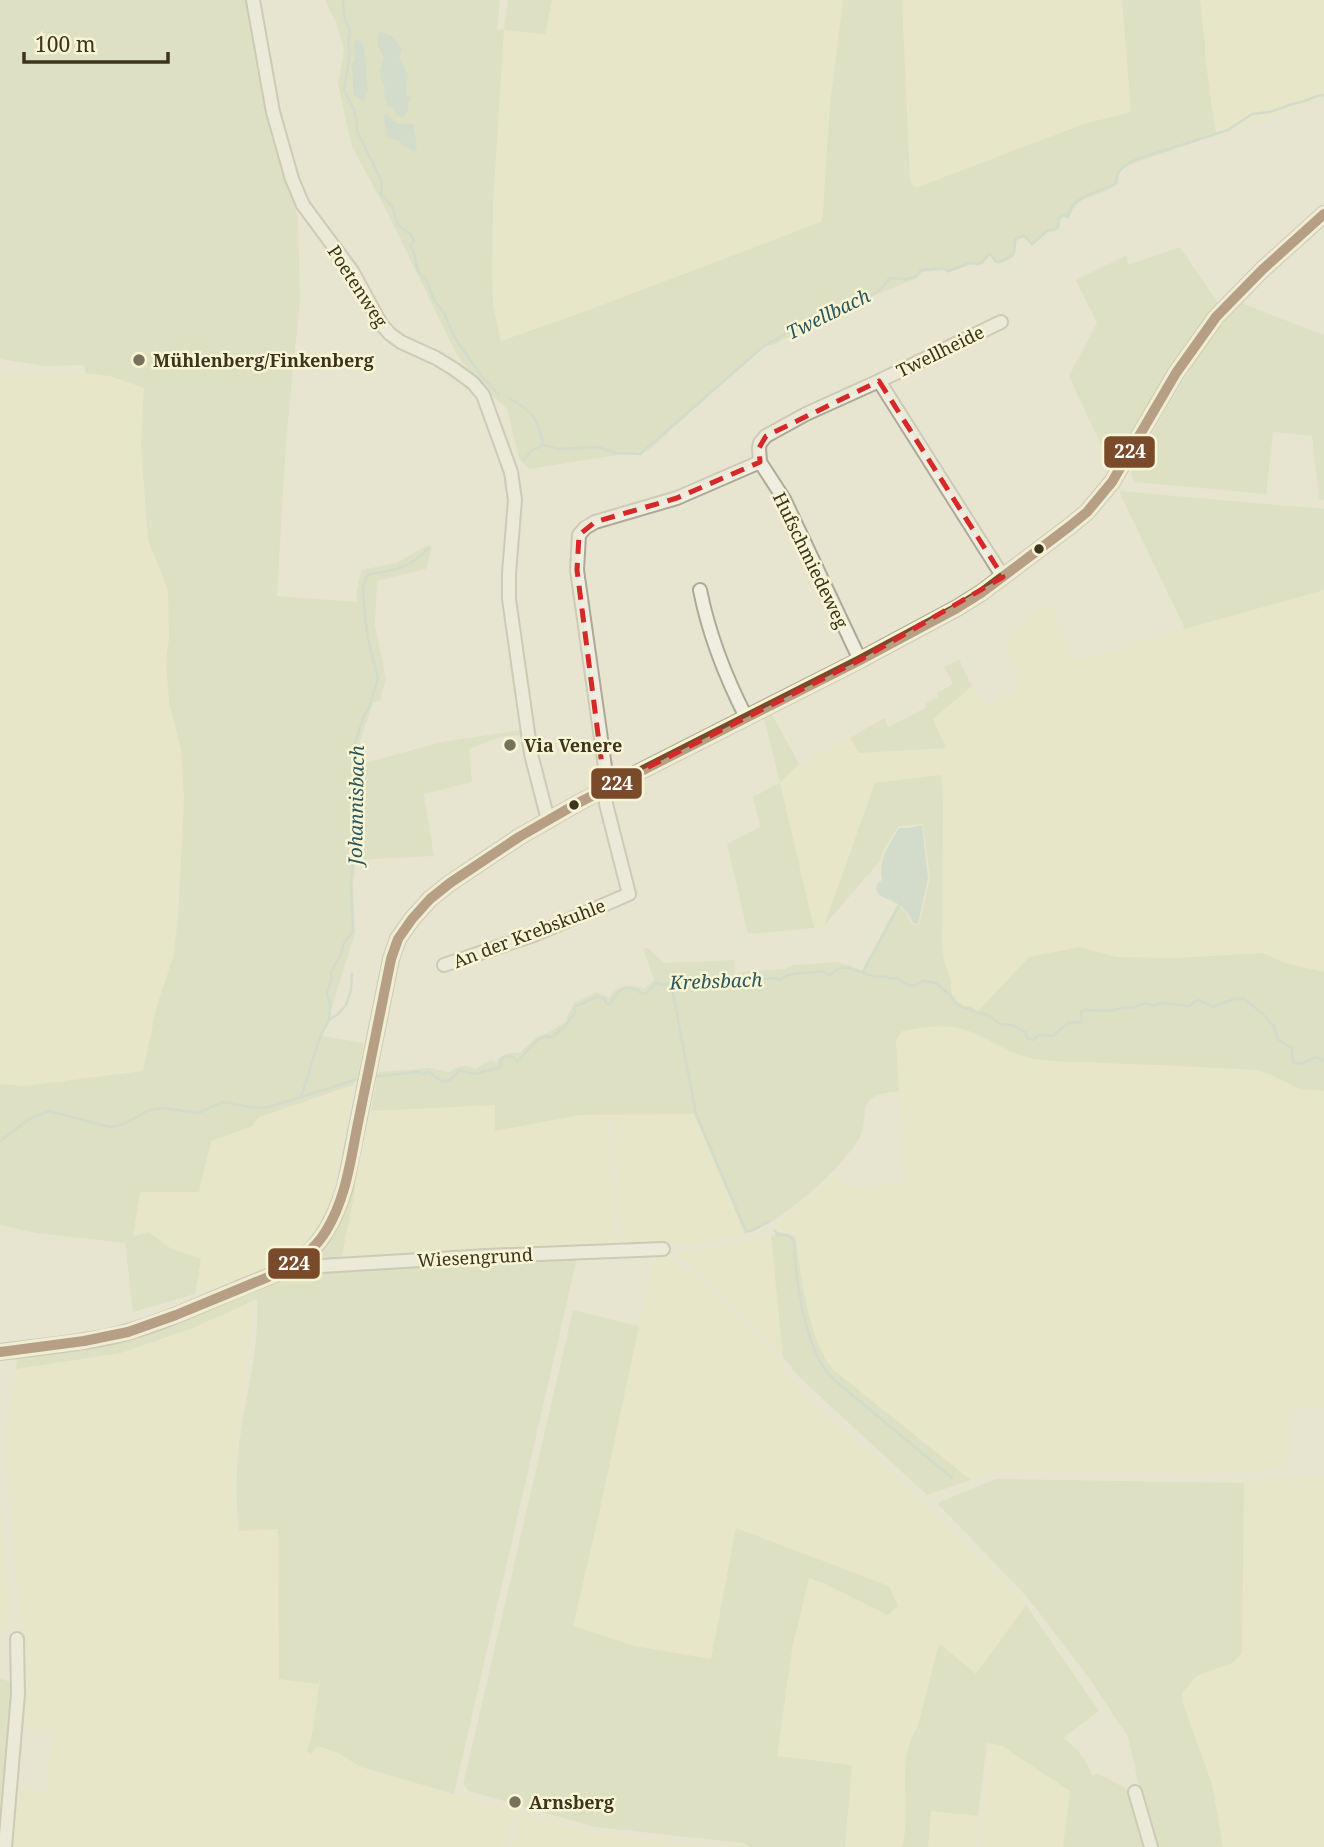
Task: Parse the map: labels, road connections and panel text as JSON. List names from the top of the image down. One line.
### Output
{"streets":{"street":["Poetenweg","Twellheide","Hufschmiedeweg","An der Krebskuhle","Wiesengrund"]},"crossings":[["Twellheide","Hufschmiedeweg"]],"water":["Twellbach","Johannisbach","Krebsbach"],"places":["Mühlenberg/Finkenberg","Via Venere","Arnsberg"],"lines":["transit line 224"],"scale_bar":"100 m"}
